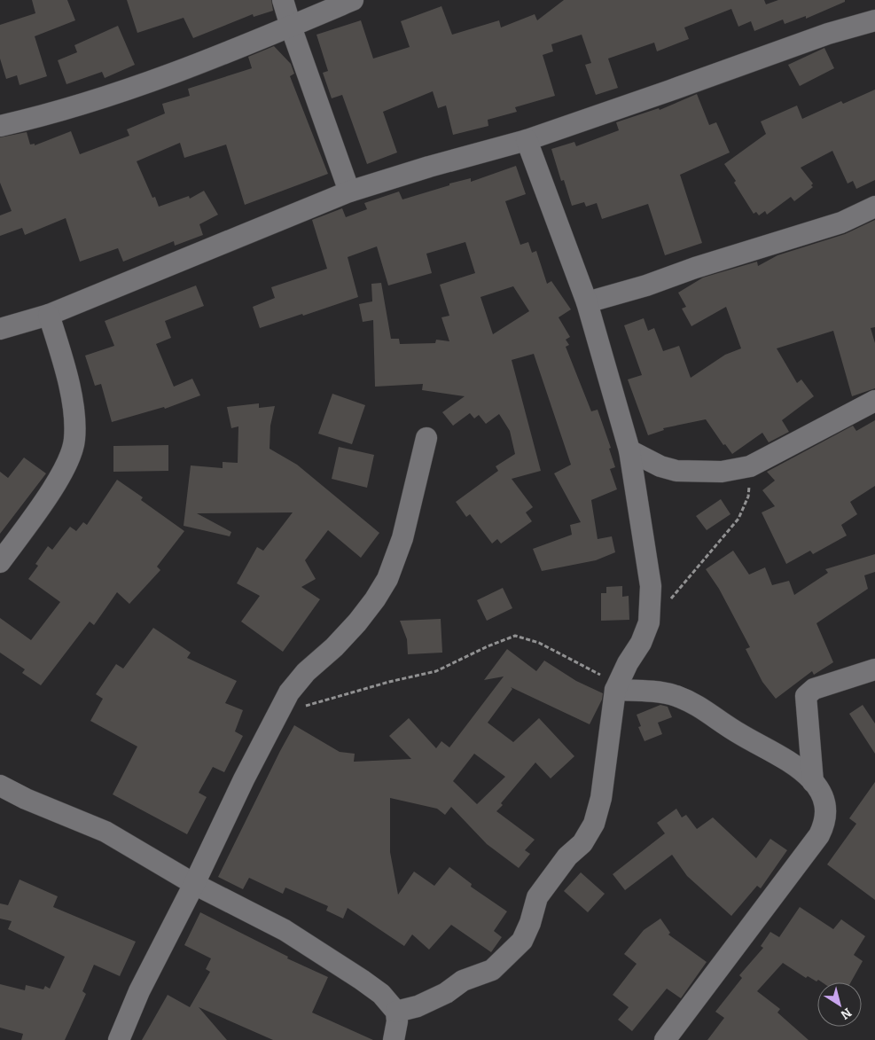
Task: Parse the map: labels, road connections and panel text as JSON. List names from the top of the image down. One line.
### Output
{"north":"bottom right"}
